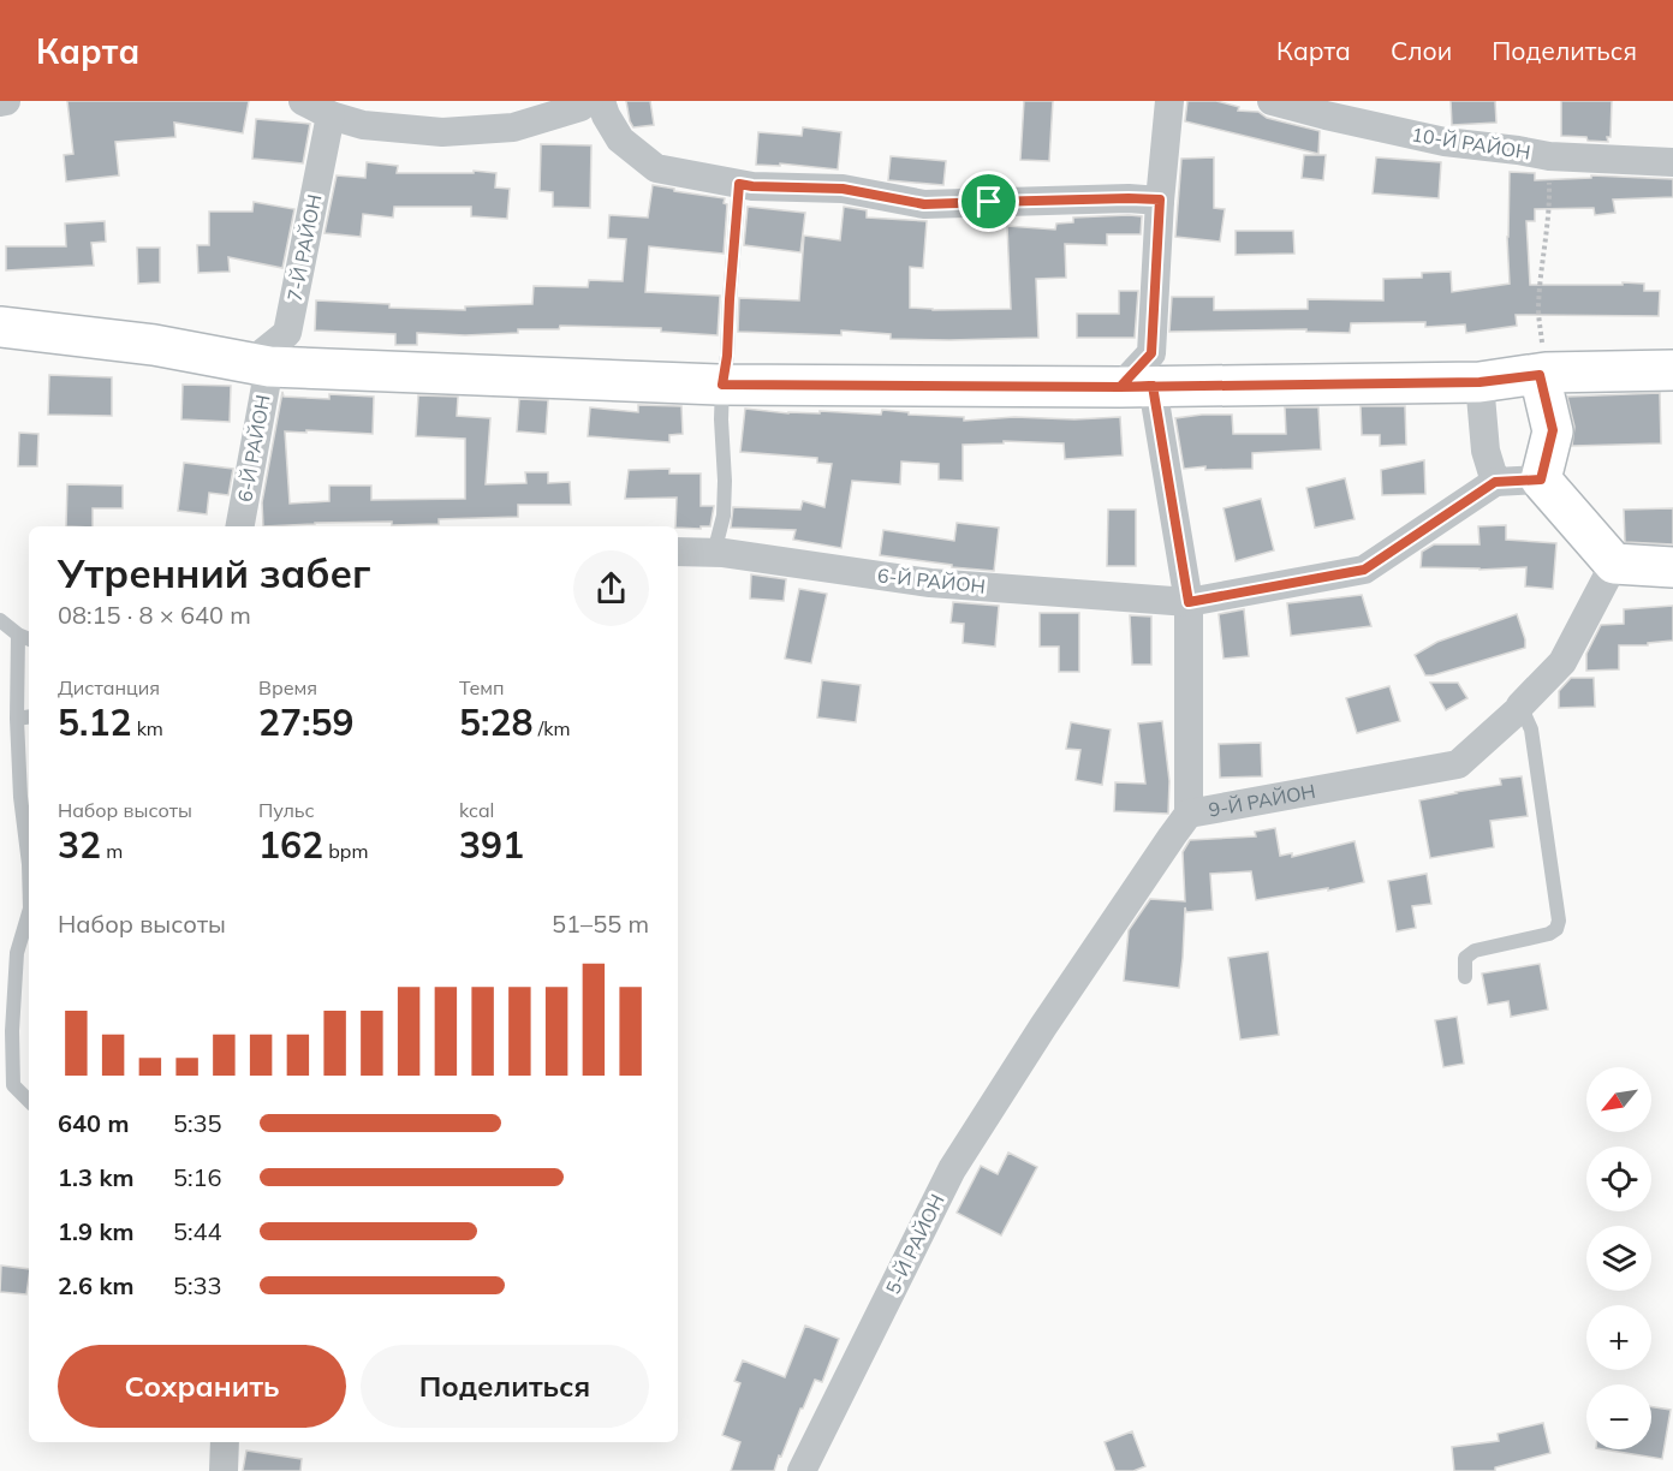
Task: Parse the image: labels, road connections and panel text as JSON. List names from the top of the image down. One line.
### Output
{"streets":{"street":["10-Й РАЙОН","7-Й РАЙОН","6-Й РАЙОН","9-Й РАЙОН","5-Й РАЙОН"]},"crossings":[["7-Й РАЙОН","6-Й РАЙОН"],["9-Й РАЙОН","5-Й РАЙОН"]],"north":"bottom left","page":{"header":"Карта","nav":["Карта","Слои","Поделиться"],"heading":["Утренний забег","08:15 · 8 × 640 m"],"stats":[["Дистанция","5.12 km"],["Время","27:59"],["Темп","5:28 /km"],["Набор высоты","32 m"],["Пульс","162 bpm"],["kcal","391"]],"chart":["Набор высоты","51–55 m"],"map_buttons":["+","−"],"list":[{"name":"640 m","note":"5:35"},{"name":"1.3 km","note":"5:16"},{"name":"1.9 km","note":"5:44"},{"name":"2.6 km","note":"5:33"}],"buttons":["Сохранить","Поделиться"]}}
